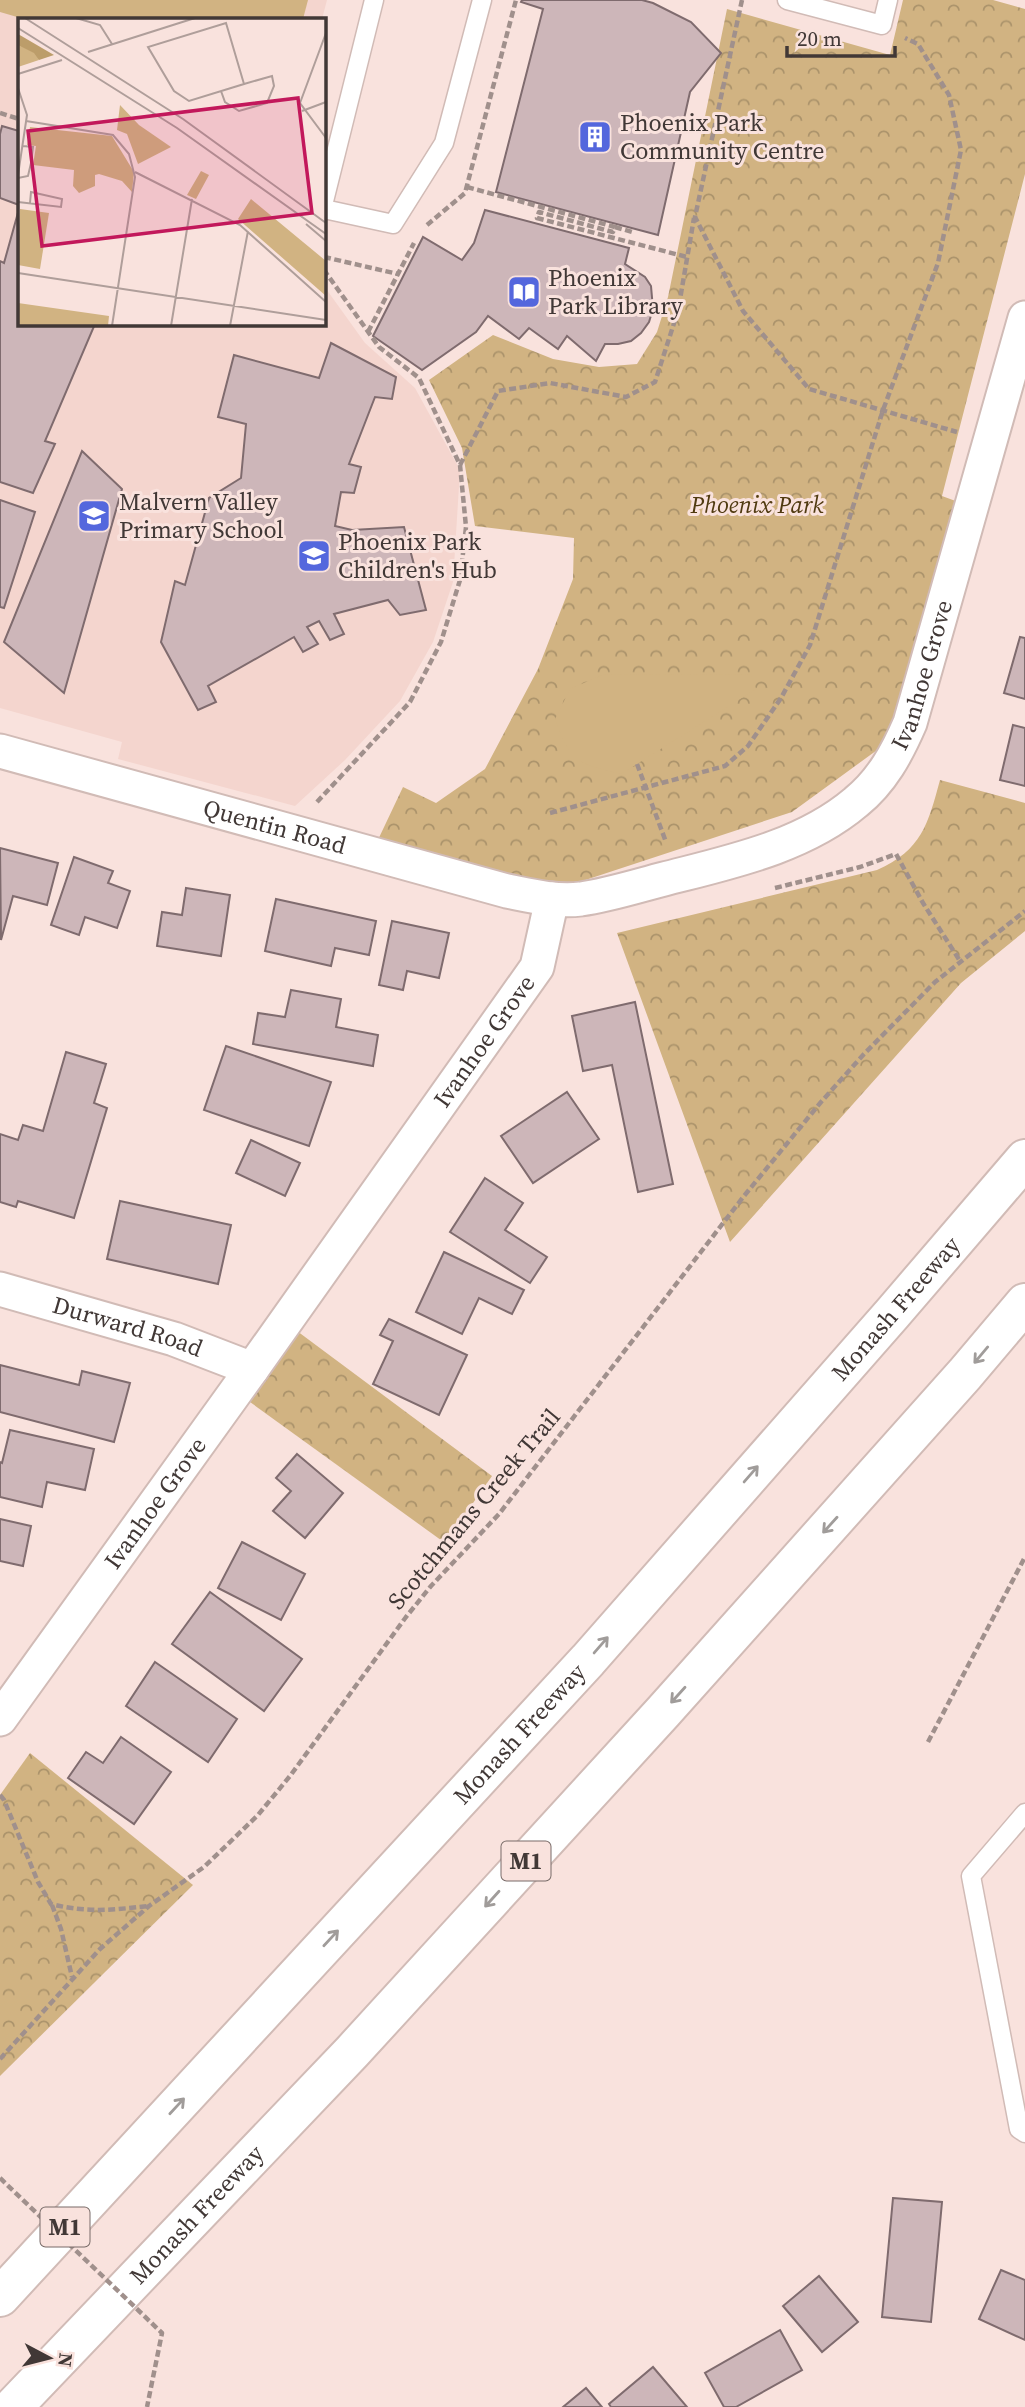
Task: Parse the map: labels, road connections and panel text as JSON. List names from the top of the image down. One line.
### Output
{"streets":{"highway":["Monash Freeway","M1"],"street":["Ivanhoe Grove","Quentin Road","Durward Road"],"path":["Scotchmans Creek Trail"]},"crossings":[["Ivanhoe Grove","Quentin Road"],["Ivanhoe Grove","Durward Road"]],"parks":["Phoenix Park"],"places":{"building":["Phoenix Park Community Centre"],"library":["Phoenix Park Library"],"school or university":["Malvern Valley Primary School","Phoenix Park Children's Hub"]},"scale_bar":"20 m","north":"right"}
